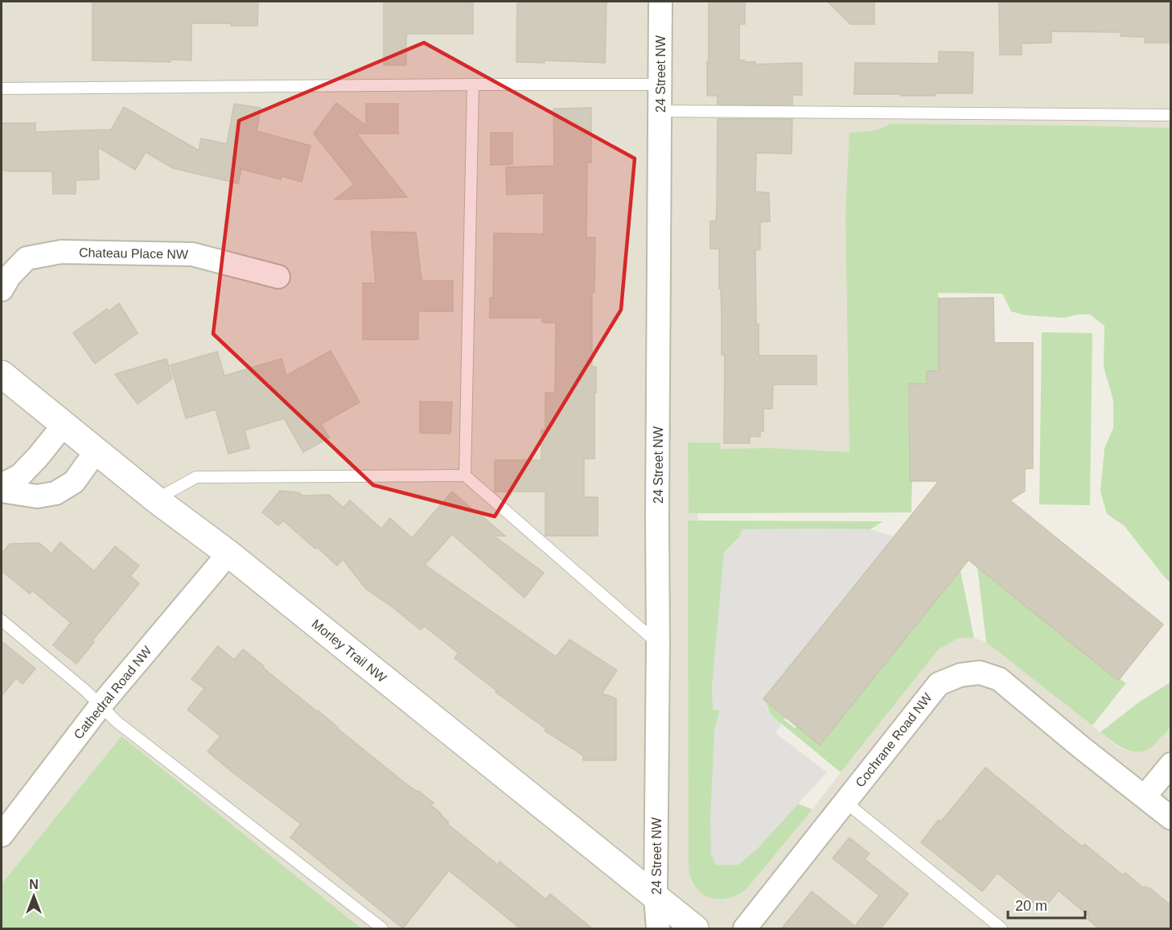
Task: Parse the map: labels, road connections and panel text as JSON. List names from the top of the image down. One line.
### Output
{"streets":{"street":["24 Street NW","Chateau Place NW","Morley Trail NW","Cathedral Road NW","Cochrane Road NW"]},"crossings":[["24 Street NW","Morley Trail NW"],["Morley Trail NW","Cathedral Road NW"]],"scale_bar":"20 m","north":"top"}
